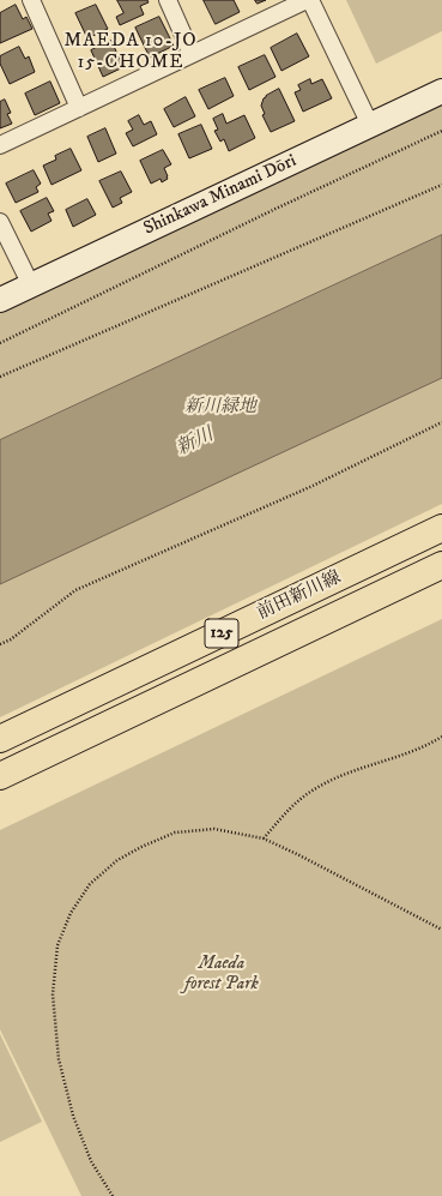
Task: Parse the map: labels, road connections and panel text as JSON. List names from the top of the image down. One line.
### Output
{"streets":{"main road":["前田新川線","125"],"street":["Shinkawa Minami Dōri"]},"districts":["MAEDA 10-JO 15-CHOME"],"water":["新川"],"parks":["新川緑地","Maeda forest Park"]}
